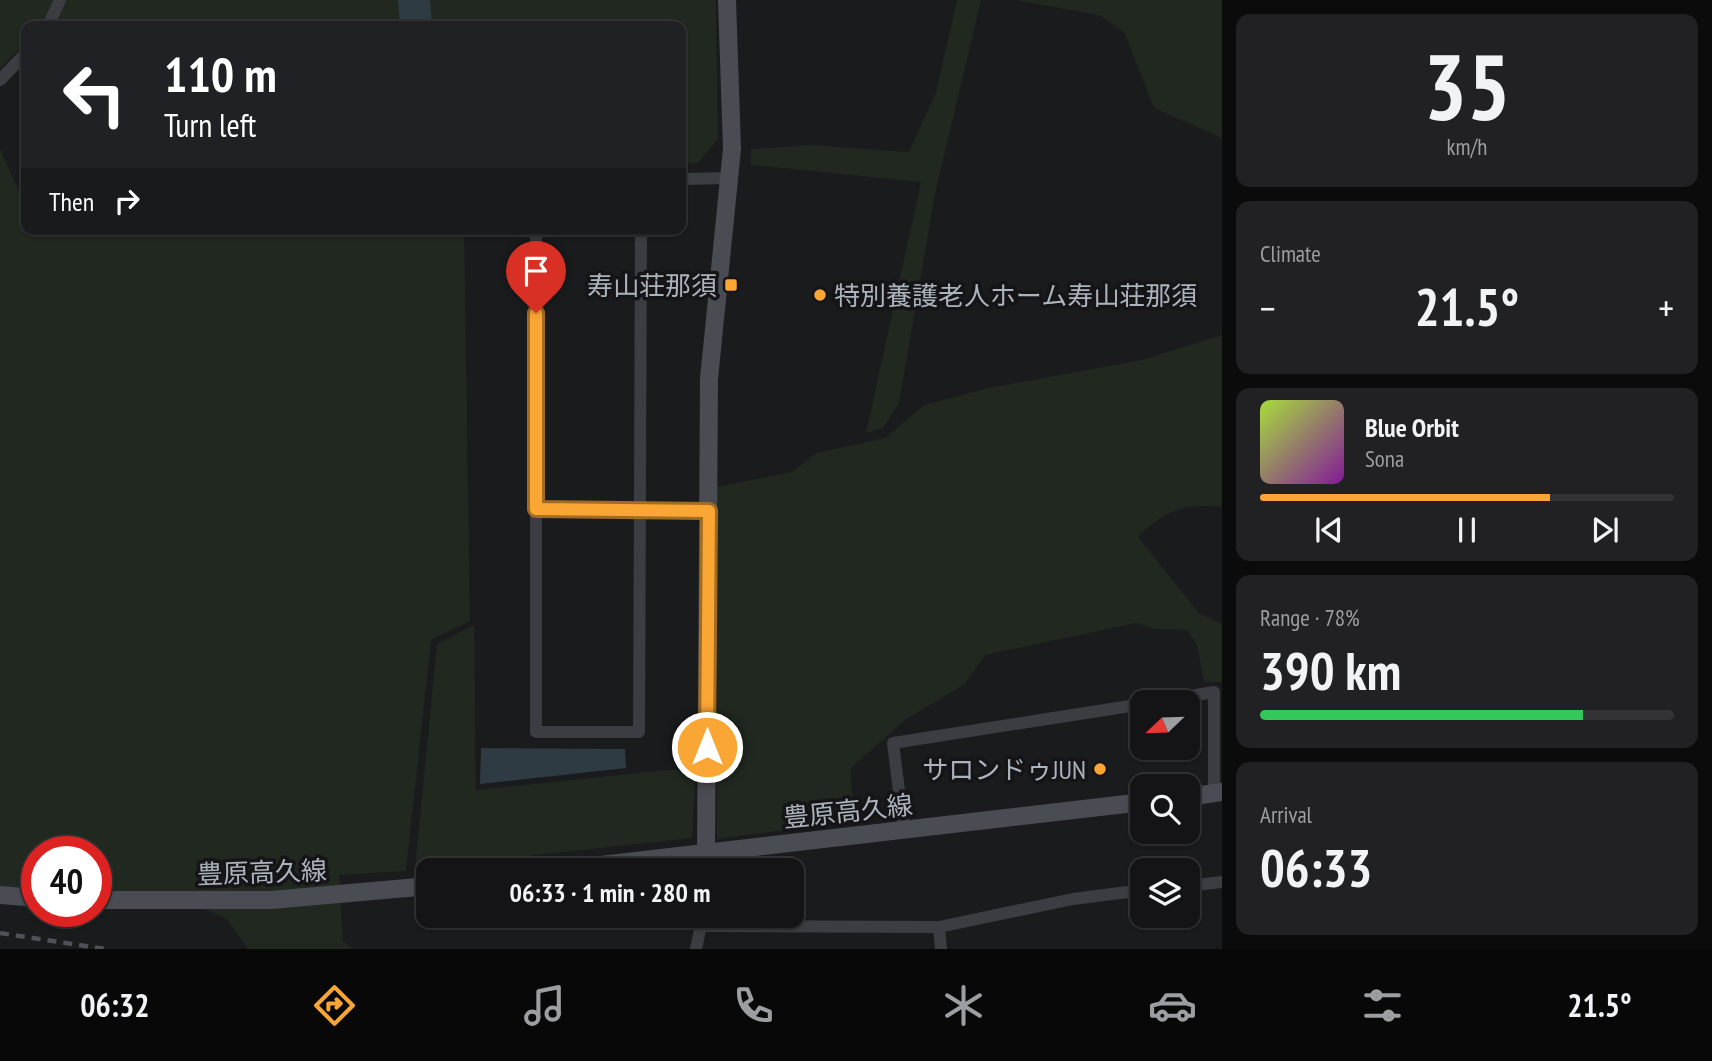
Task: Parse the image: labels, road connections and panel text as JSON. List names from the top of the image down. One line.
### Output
{"streets":{"main road":["豊原高久線"]},"places":{"transit":["寿山荘那須"],"other":["特別養護老人ホーム寿山荘那須","サロンドゥJUN"]},"north":"bottom left","page":{"tile":[["35","km/h"],"Climate",["Range · 78%","390 km"],["Arrival","06:33"]],"turn":["110 m","Turn left"],"then":"Then","heat":["−","21.5°","+"],"song":["Blue Orbit","Sona"],"limit":"40","trip":"06:33 · 1 min · 280 m","tabs":["06:32","21.5°"]}}
